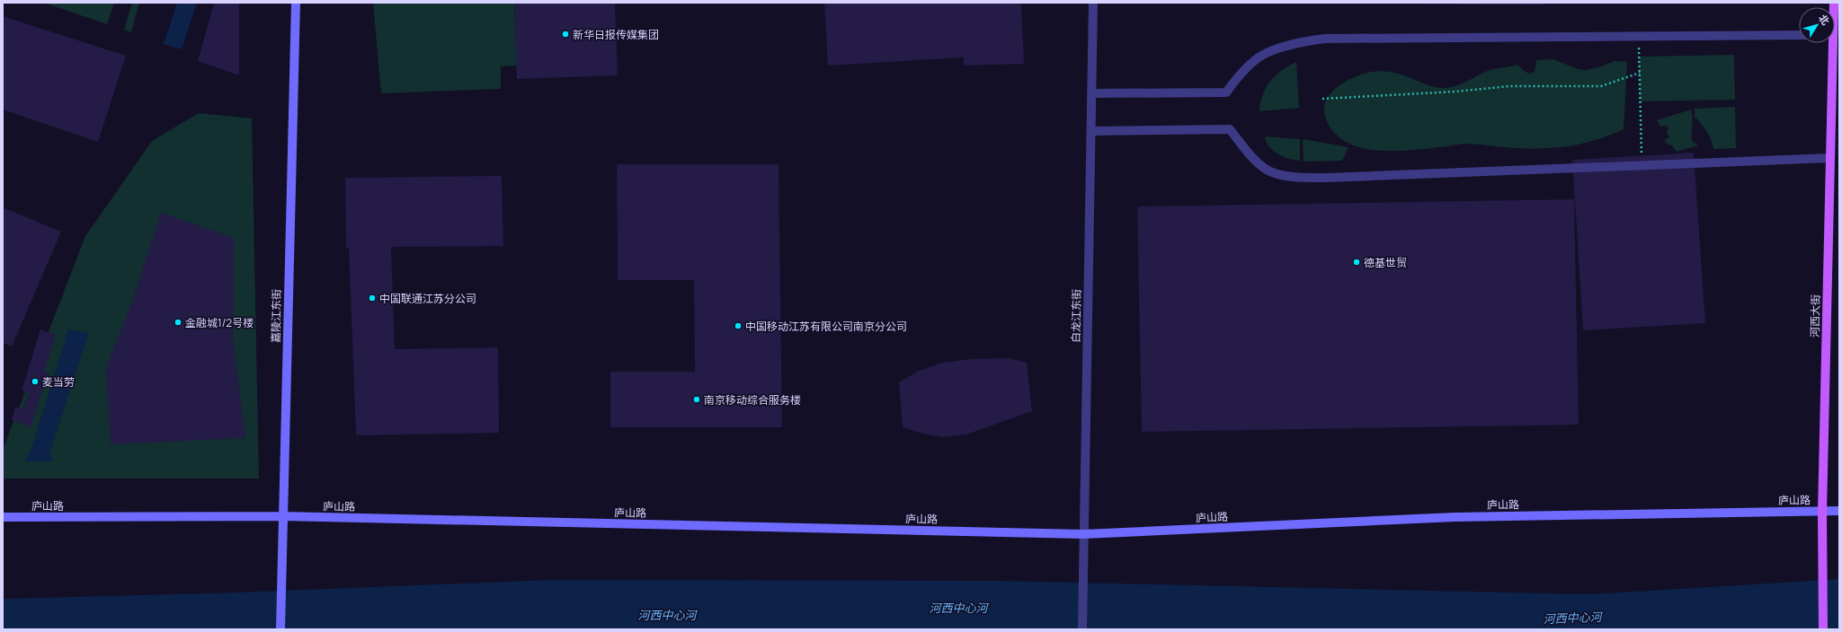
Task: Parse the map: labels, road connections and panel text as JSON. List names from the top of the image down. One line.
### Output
{"streets":{"main road":["嘉陵江东街","河西大街","庐山路"],"street":["白龙江东街"]},"crossings":[["嘉陵江东街","庐山路"],["白龙江东街","庐山路"],["河西大街","庐山路"]],"water":["河西中心河"],"places":["新华日报传媒集团","德基世贸","中国联通江苏分公司","金融城1/2号楼","中国移动江苏有限公司南京分公司","麦当劳","南京移动综合服务楼"],"north":"top right"}
